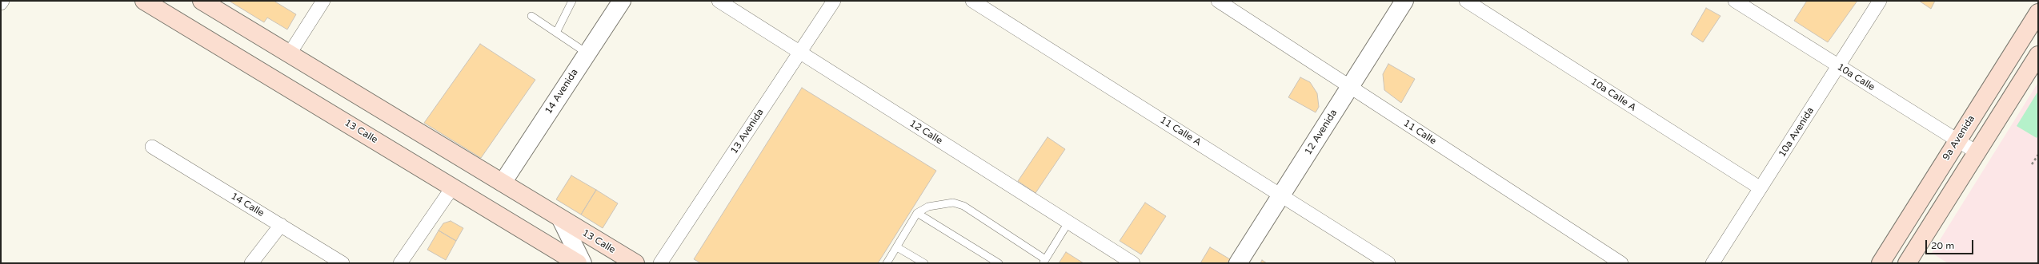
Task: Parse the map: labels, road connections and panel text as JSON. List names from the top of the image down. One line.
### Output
{"streets":{"main road":["13 Calle","9a Avenida"],"street":["10a Calle","14 Avenida","10a Calle A","13 Avenida","11 Calle A","12 Calle","12 Avenida","11 Calle","10a Avenida","14 Calle"]},"crossings":[["10a Calle","10a Avenida"],["10a Calle","9a Avenida"],["14 Avenida","13 Calle"],["10a Calle A","10a Avenida"],["13 Avenida","12 Calle"],["11 Calle A","12 Avenida"],["12 Avenida","11 Calle"]],"scale_bar":"20 m"}
